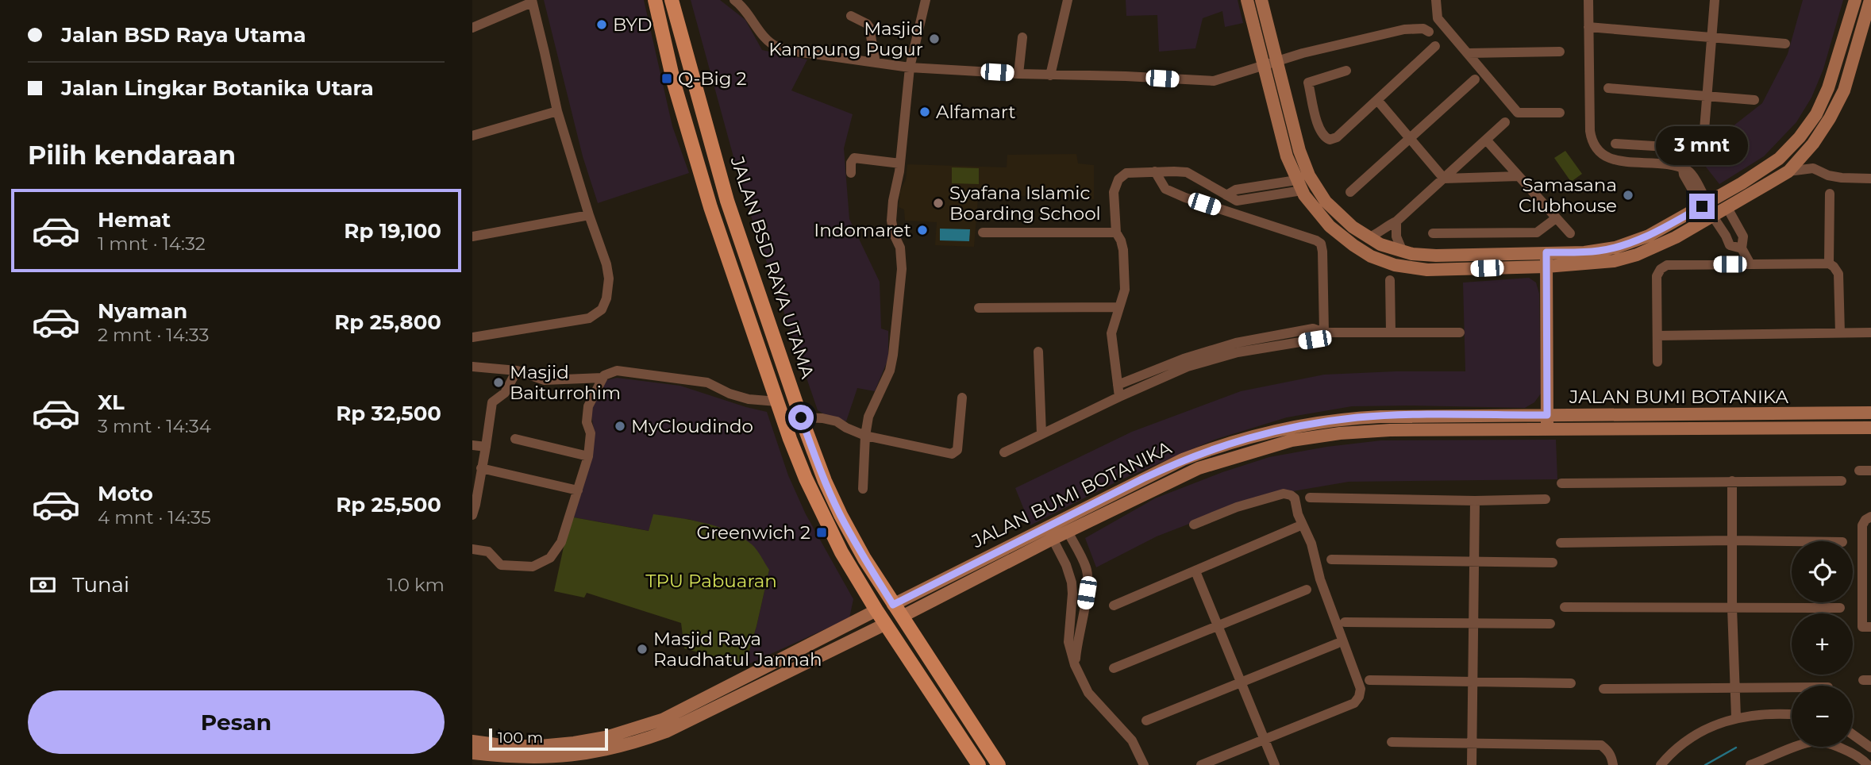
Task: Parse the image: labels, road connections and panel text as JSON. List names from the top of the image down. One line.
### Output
{"streets":{"main road":["JALAN BSD RAYA UTAMA","JALAN BUMI BOTANIKA"]},"crossings":[["JALAN BSD RAYA UTAMA","JALAN BUMI BOTANIKA"]],"parks":["TPU Pabuaran"],"places":{"other":["BYD","Masjid Kampung Pugur","Alfamart","Samasana Clubhouse","Syafana Islamic Boarding School","Indomaret","Masjid Baiturrohim","MyCloudindo","Masjid Raya Raudhatul Jannah"],"transit":["Q-Big 2","Greenwich 2"]},"scale_bar":"100 m","page":{"banner":["Jalan BSD Raya Utama","Jalan Lingkar Botanika Utara"],"heading":"Pilih kendaraan","bubble":"3 mnt","list":[{"name":"Hemat","note":"1 mnt · 14:32","value":"Rp 19,100"},{"name":"Nyaman","note":"2 mnt · 14:33","value":"Rp 25,800"},{"name":"XL","note":"3 mnt · 14:34","value":"Rp 32,500"},{"name":"Moto","note":"4 mnt · 14:35","value":"Rp 25,500"}],"map_buttons":["+","−"],"pay":["Tunai","1.0 km"],"buttons":"Pesan","scale":"100 m"}}
